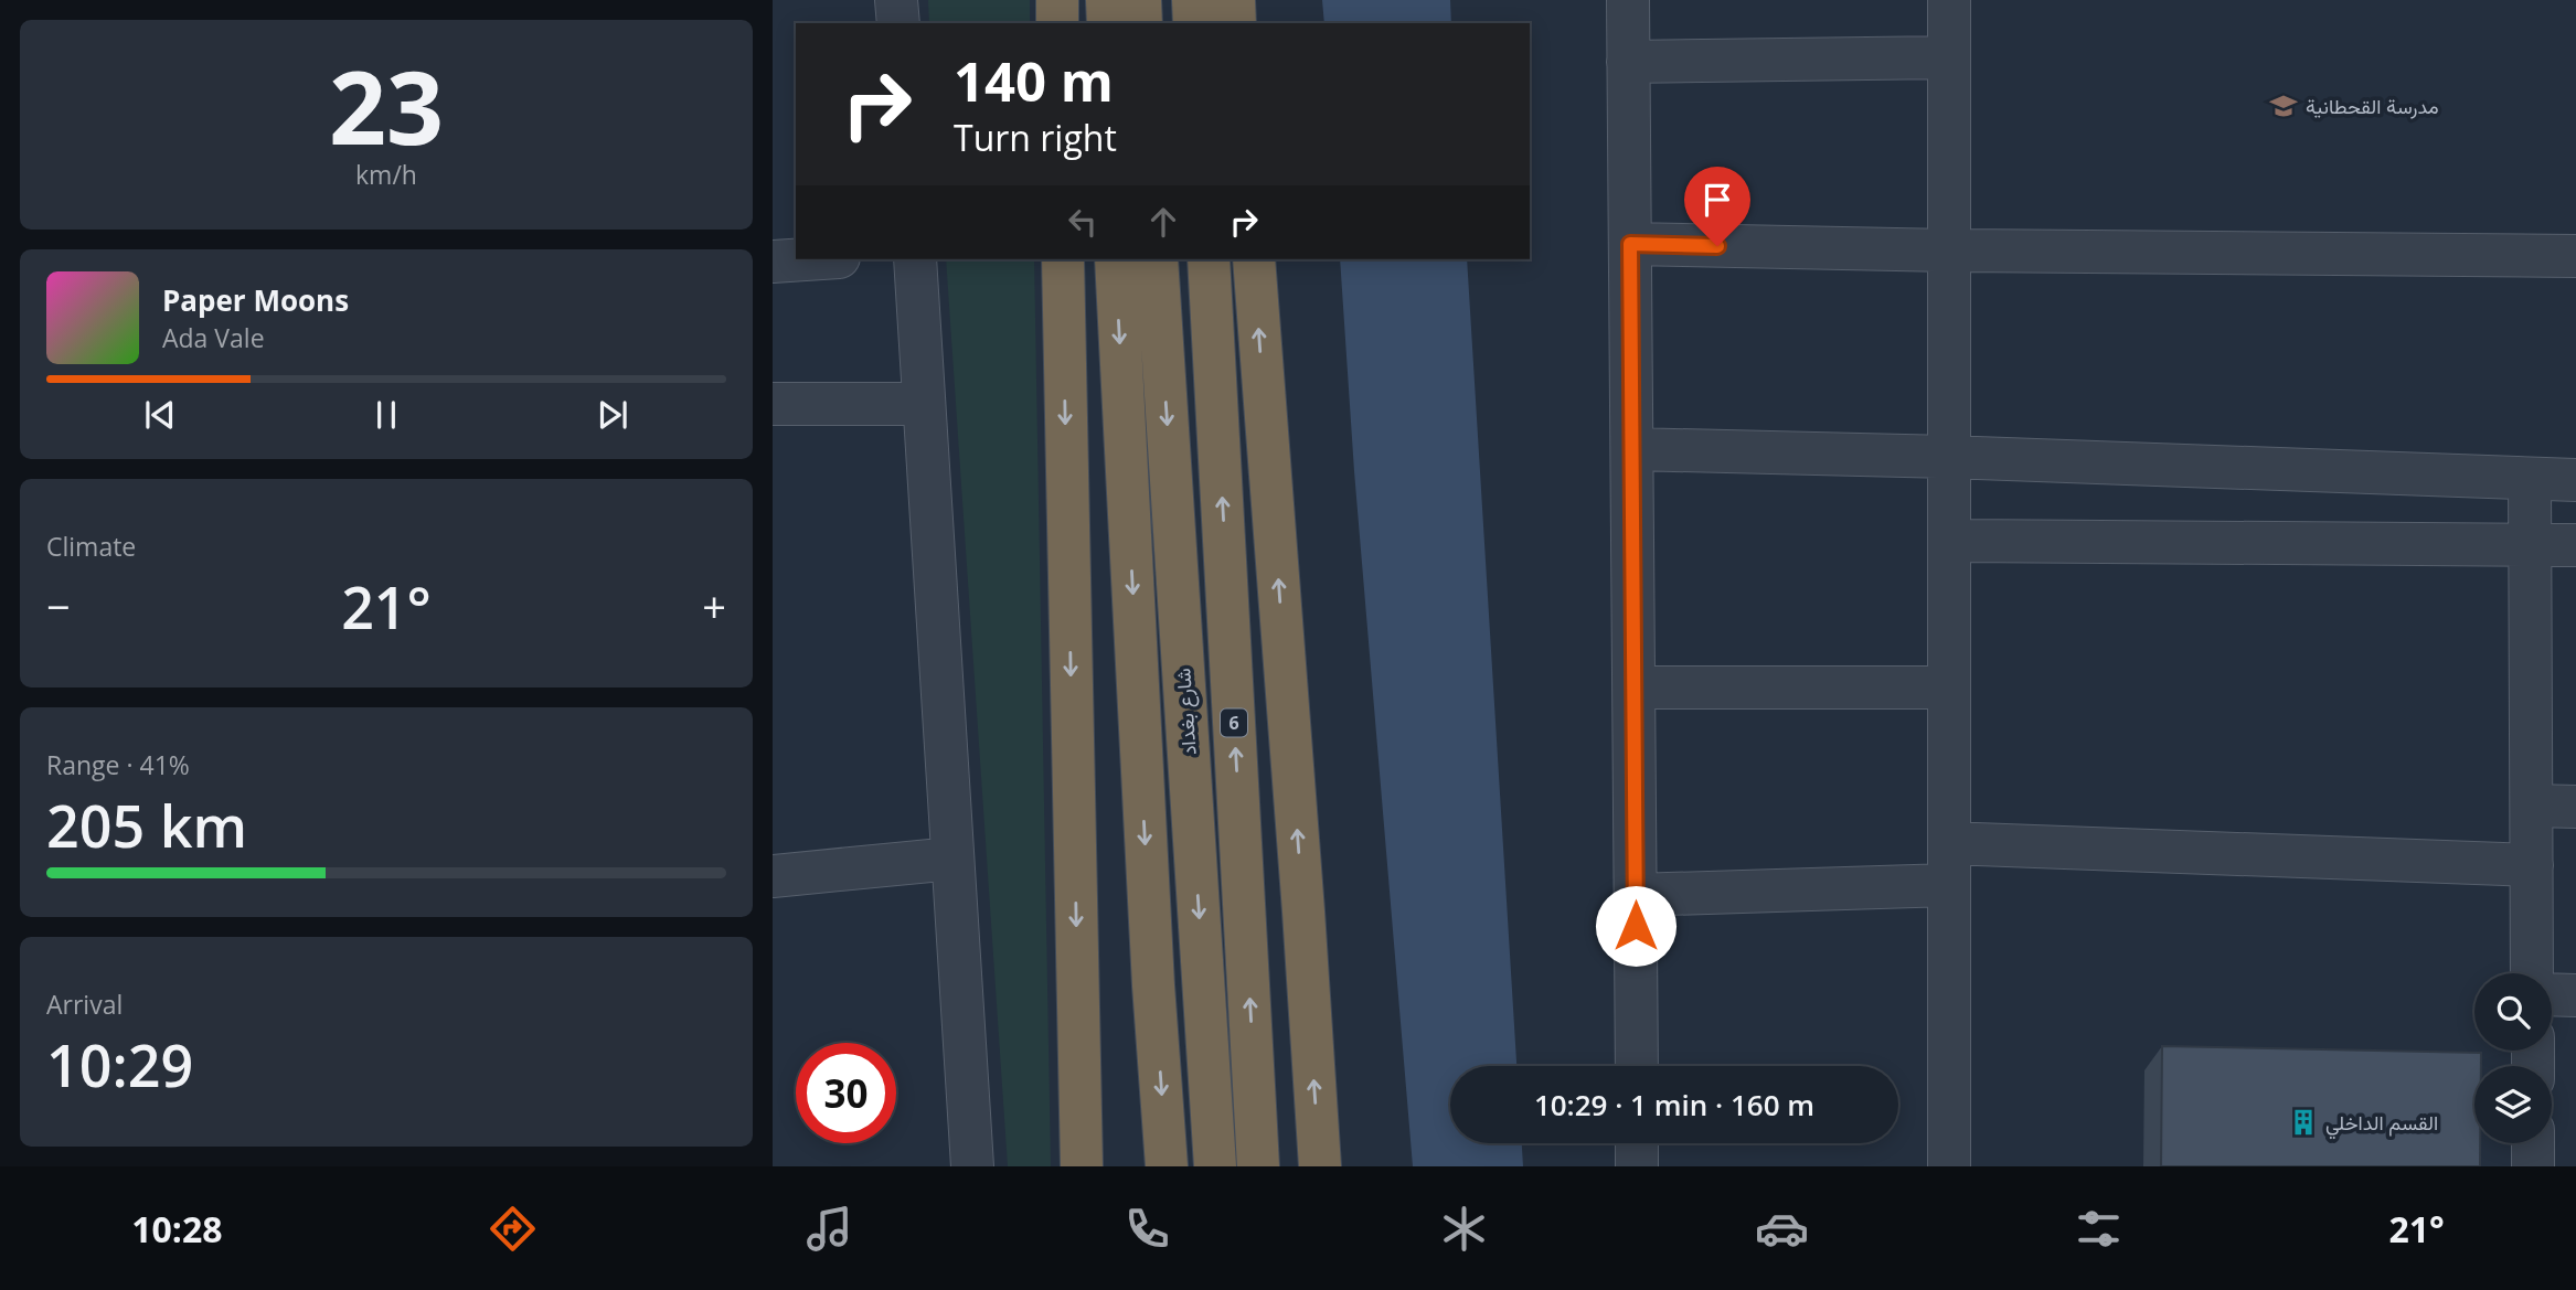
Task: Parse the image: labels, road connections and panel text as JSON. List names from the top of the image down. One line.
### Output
{"streets":{"highway":["شارع بغداد","6"]},"places":{"school or university":["مدرسة القحطانية"],"building":["القسم الداخلي"]},"page":{"tile":[["23","km/h"],"Climate",["Range · 41%","205 km"],["Arrival","10:29"]],"turn":["140 m","Turn right"],"song":["Paper Moons","Ada Vale"],"heat":["−","21°","+"],"limit":"30","trip":"10:29 · 1 min · 160 m","tabs":["10:28","21°"]}}
